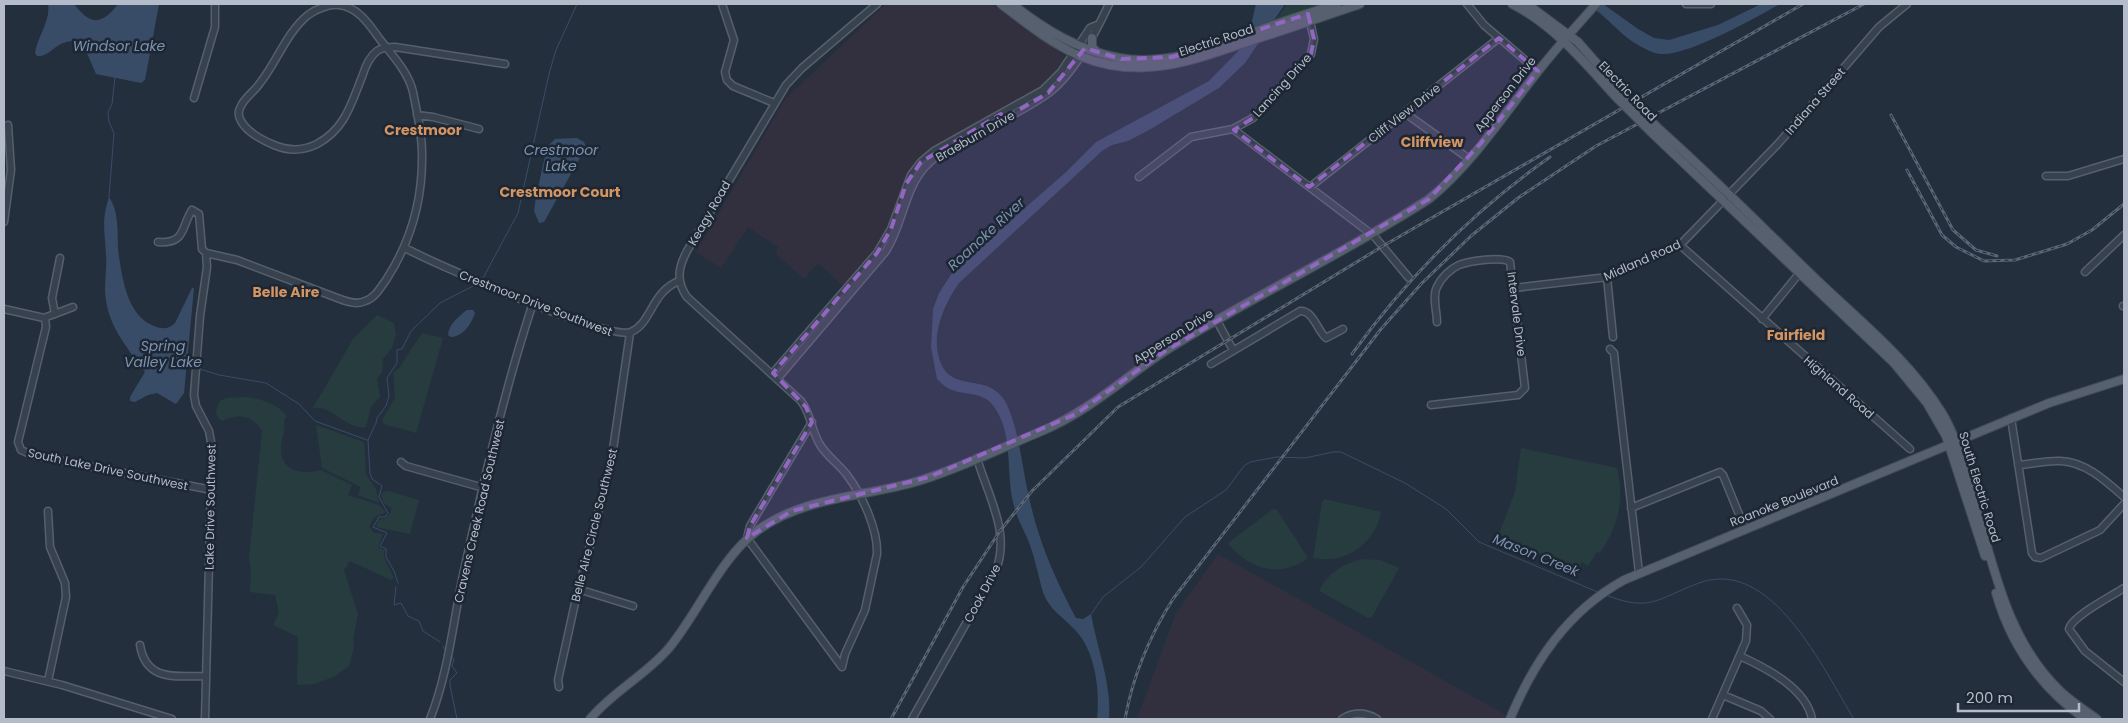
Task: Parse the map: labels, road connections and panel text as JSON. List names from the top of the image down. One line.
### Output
{"streets":{"main road":["Electric Road","Apperson Drive","South Electric Road","Roanoke Boulevard"],"street":["Lancing Drive","Indiana Street","Cliff View Drive","Braeburn Drive","Keagy Road","Midland Road","Crestmoor Drive Southwest","Intervale Drive","Highland Road","South Lake Drive Southwest","Lake Drive Southwest","Cravens Creek Road Southwest","Belle Aire Circle Southwest","Cook Drive"]},"crossings":[["Electric Road","Lancing Drive"],["Electric Road","Apperson Drive"],["Electric Road","Indiana Street"],["Electric Road","Braeburn Drive"],["Electric Road","Midland Road"],["Electric Road","South Electric Road"],["Apperson Drive","Cook Drive"],["Indiana Street","Midland Road"],["Indiana Street","South Electric Road"],["Keagy Road","Crestmoor Drive Southwest"],["Midland Road","Intervale Drive"],["Midland Road","Highland Road"],["Midland Road","South Electric Road"],["Crestmoor Drive Southwest","Cravens Creek Road Southwest"],["Crestmoor Drive Southwest","Belle Aire Circle Southwest"],["South Lake Drive Southwest","Lake Drive Southwest"],["South Electric Road","Roanoke Boulevard"]],"districts":["Crestmoor","Cliffview","Crestmoor Court","Belle Aire","Fairfield"],"water":["Windsor Lake","Crestmoor Lake","Roanoke River","Spring Valley Lake","Mason Creek"],"scale_bar":"200 m"}
